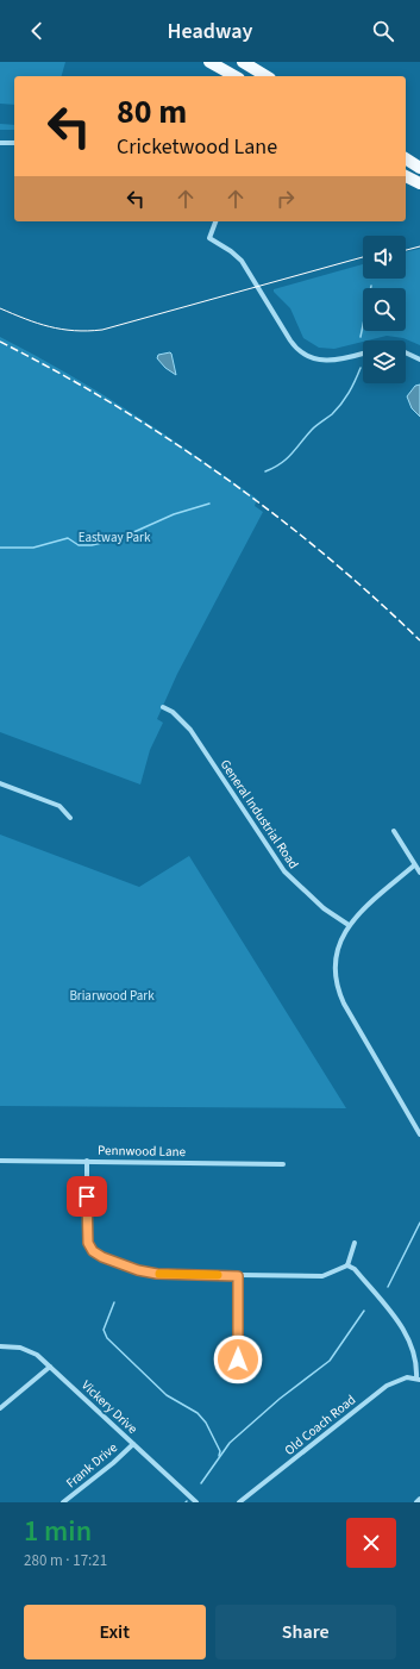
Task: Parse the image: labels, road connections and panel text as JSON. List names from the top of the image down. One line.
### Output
{"streets":{"street":["General Industrial Road","Pennwood Lane","Vickery Drive","Old Coach Road","Frank Drive"]},"crossings":[["Vickery Drive","Frank Drive"]],"parks":["Eastway Park","Briarwood Park"],"page":{"header":"Headway","turn":["80 m","Cricketwood Lane"],"heading":["1 min","280 m · 17:21"],"buttons":["Exit","Share"]}}
